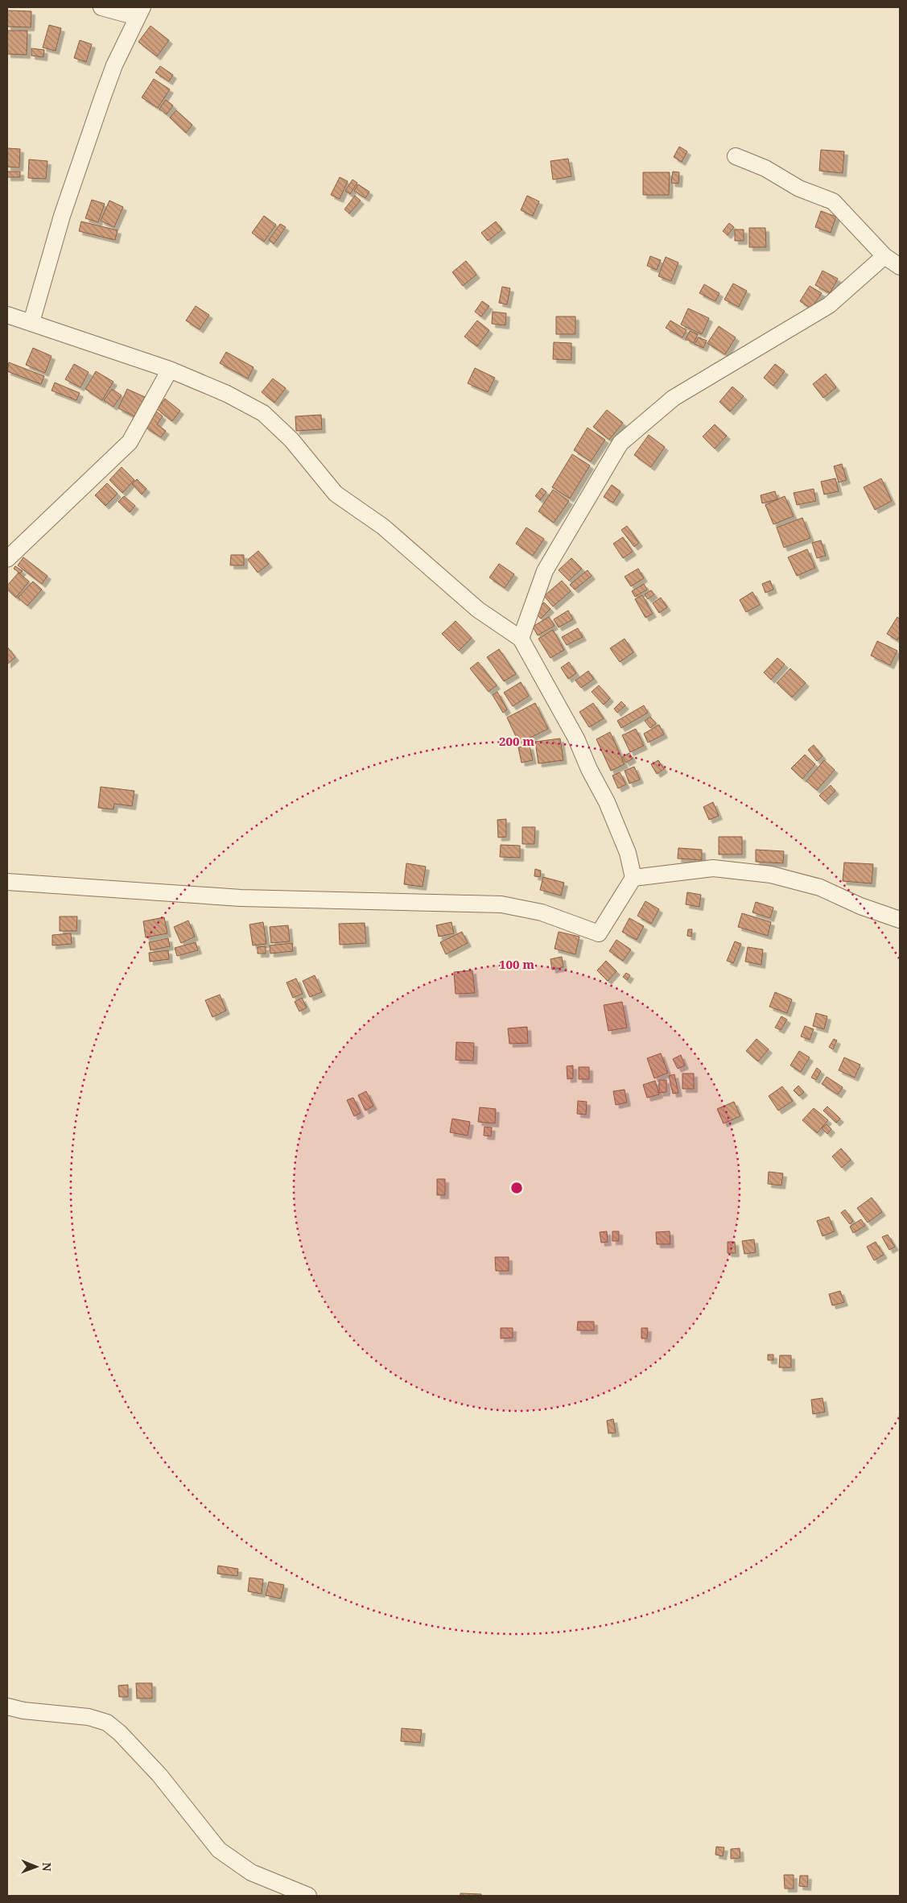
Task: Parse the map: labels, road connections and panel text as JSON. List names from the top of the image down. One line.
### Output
{"north":"right","rings":["200 m","100 m"]}
